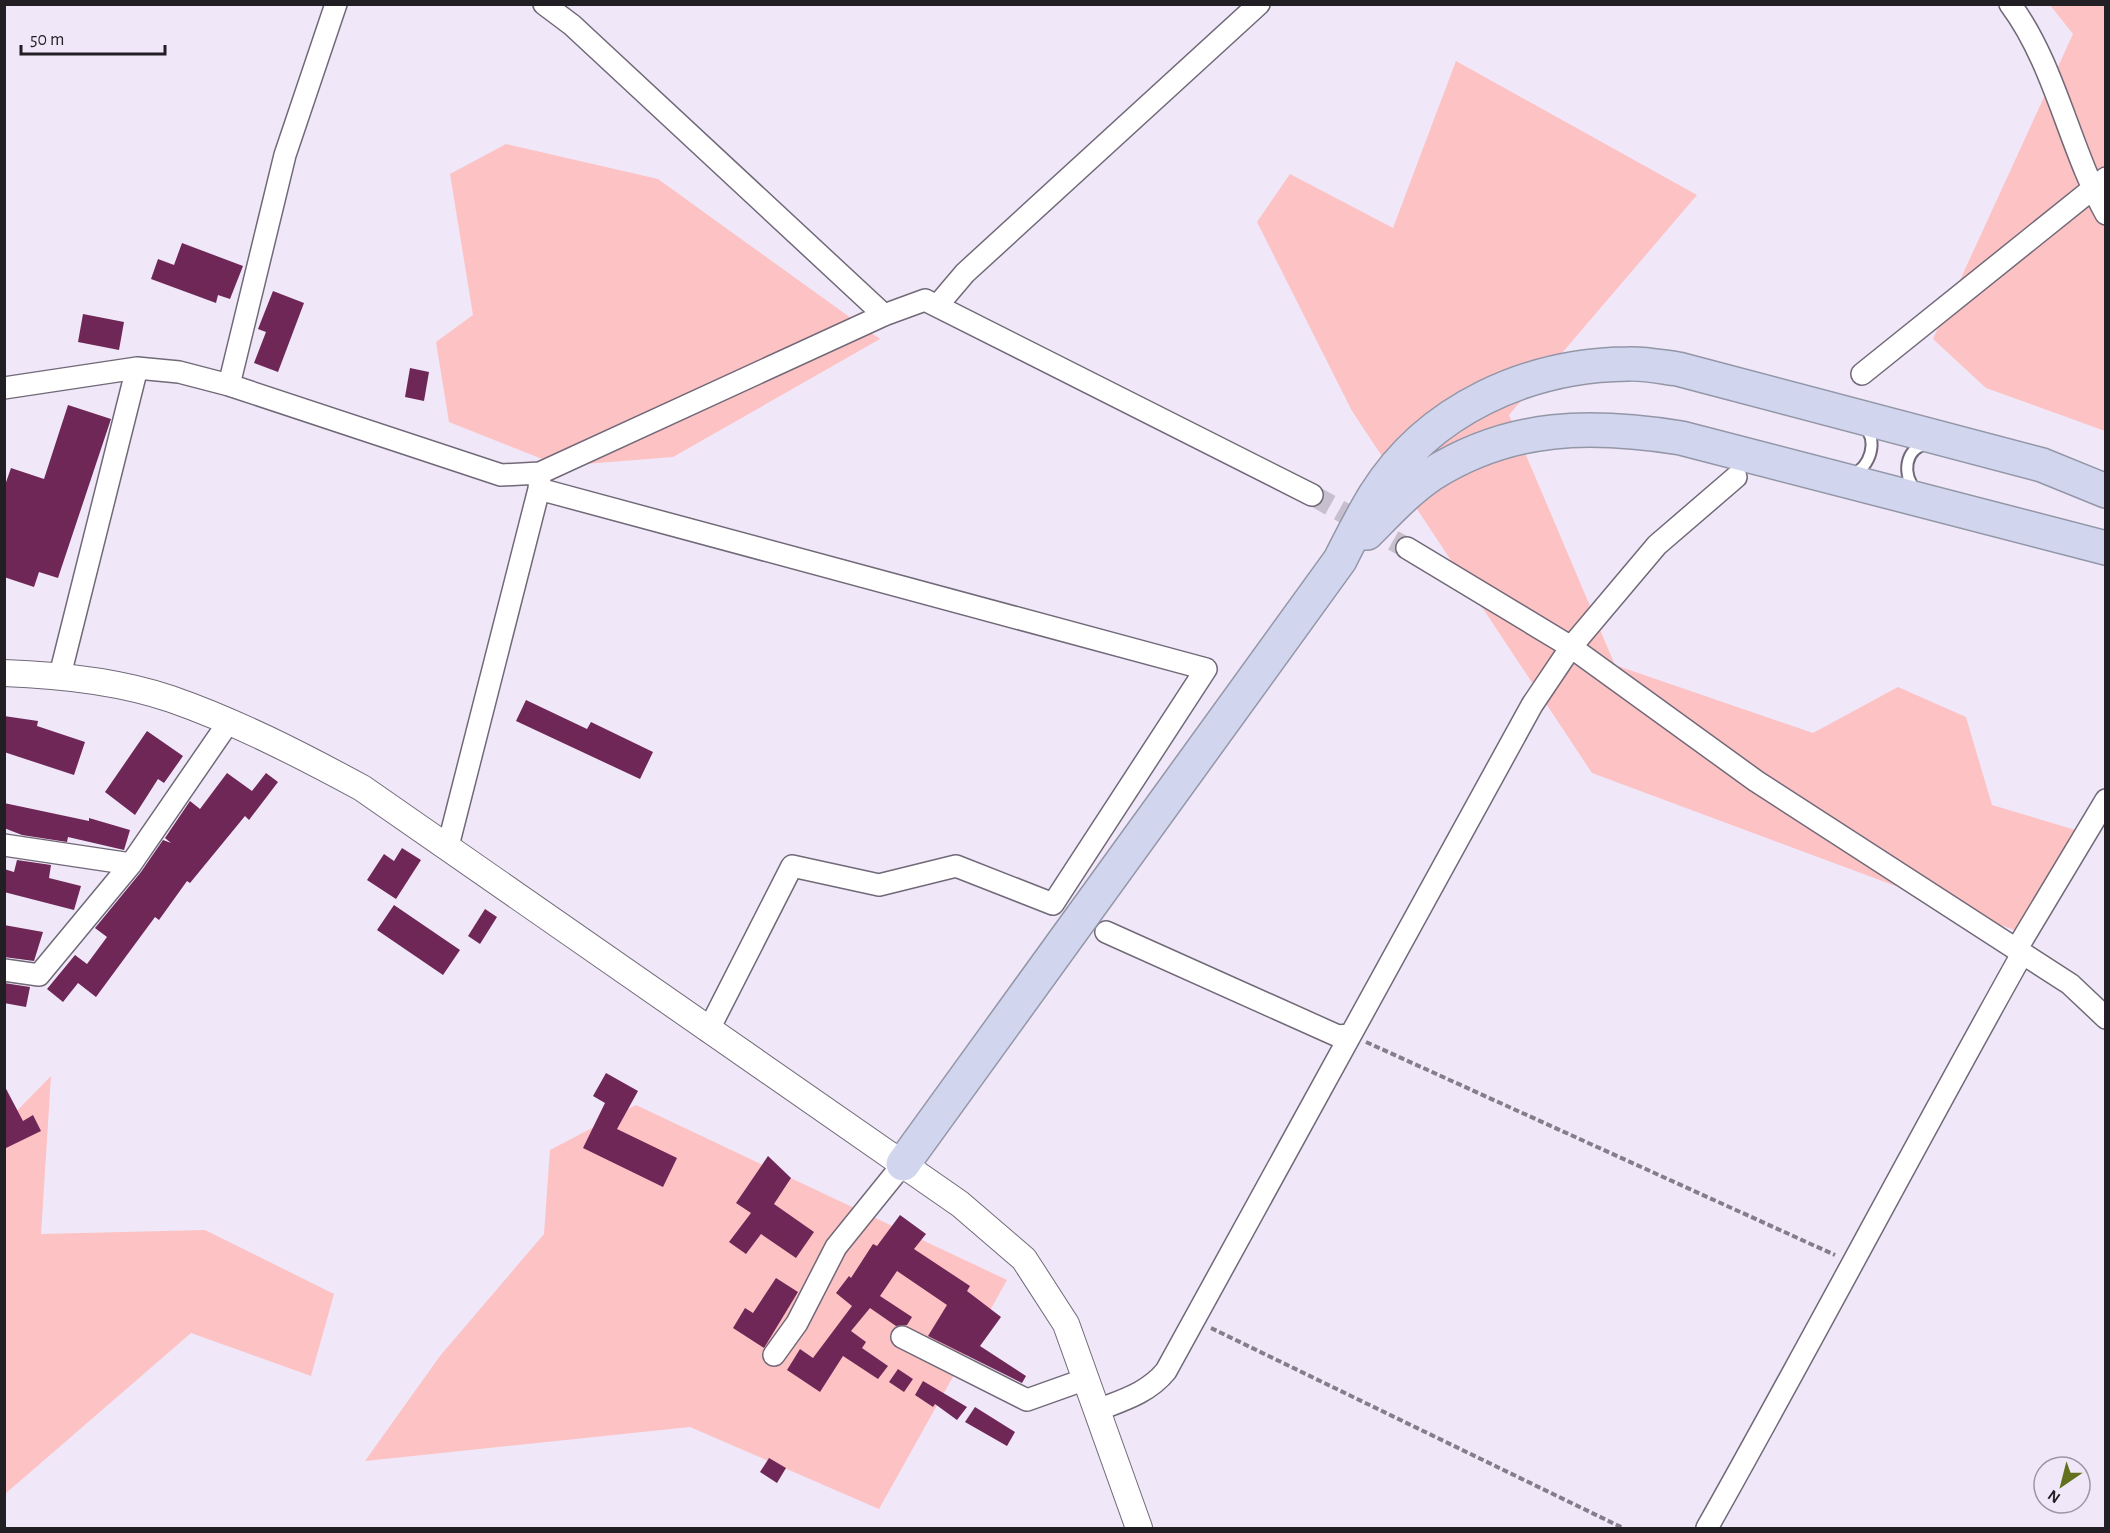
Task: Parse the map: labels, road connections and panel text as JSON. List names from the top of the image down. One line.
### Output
{"scale_bar":"50 m","north":"bottom left"}
